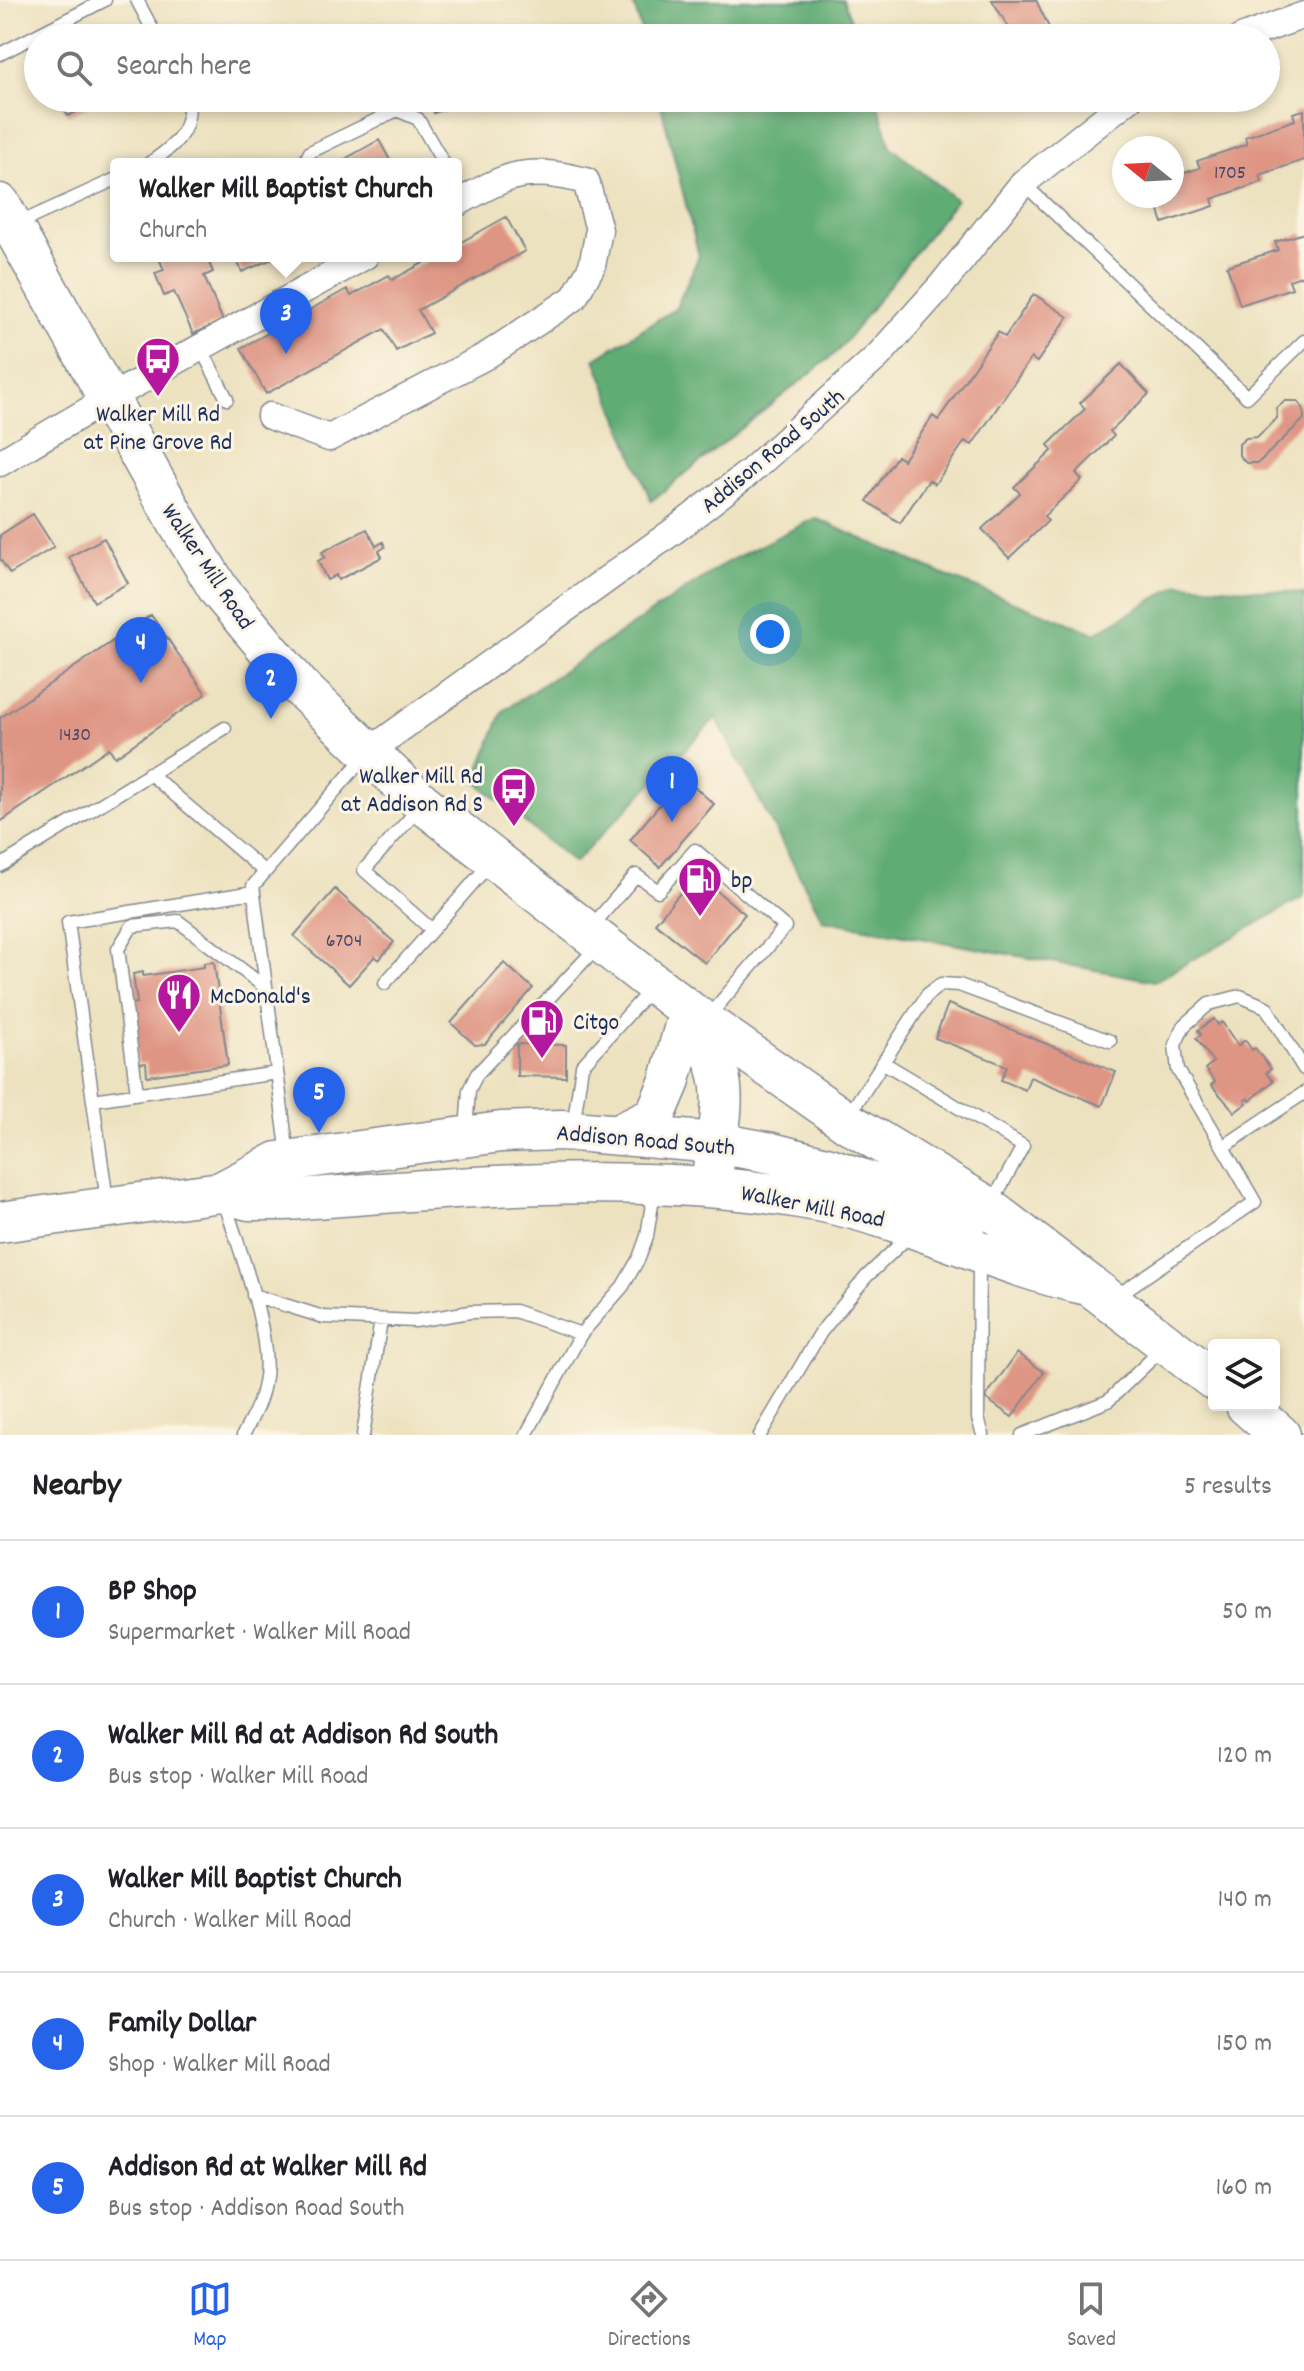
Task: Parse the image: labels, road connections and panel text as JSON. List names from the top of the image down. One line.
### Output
{"streets":{"main road":["Addison Road South","Walker Mill Road"]},"crossings":[["Addison Road South","Walker Mill Road"]],"places":{"bus stop":["Walker Mill Rd at Pine Grove Rd","Walker Mill Rd at Addison Rd S"],"fuel station":["bp","Citgo"],"restaurant":["McDonald's"]},"house_numbers":["1705","1430","6704"],"north":"left","page":{"search":"Search here","popup":["Walker Mill Baptist Church","Church"],"pins":["3","4","2","1","5"],"heading":["Nearby","5 results"],"list":[{"mark":"1","name":"BP Shop","note":"Supermarket · Walker Mill Road","value":"50 m"},{"mark":"2","name":"Walker Mill Rd at Addison Rd South","note":"Bus stop · Walker Mill Road","value":"120 m"},{"mark":"3","name":"Walker Mill Baptist Church","note":"Church · Walker Mill Road","value":"140 m"},{"mark":"4","name":"Family Dollar","note":"Shop · Walker Mill Road","value":"150 m"},{"mark":"5","name":"Addison Rd at Walker Mill Rd","note":"Bus stop · Addison Road South","value":"160 m"}],"nav":["Map","Directions","Saved"]}}
